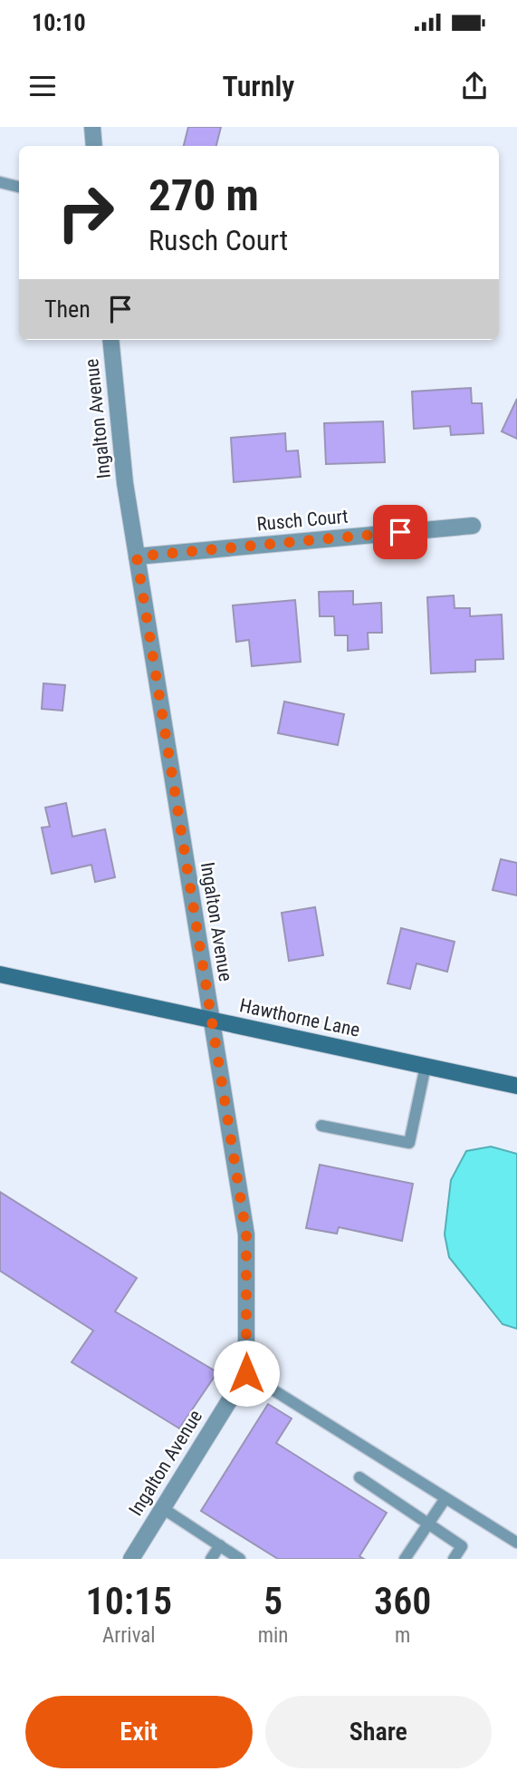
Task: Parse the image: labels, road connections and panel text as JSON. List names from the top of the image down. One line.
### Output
{"streets":{"street":["Ingalton Avenue","Rusch Court","Hawthorne Lane"]},"crossings":[["Ingalton Avenue","Rusch Court"],["Ingalton Avenue","Hawthorne Lane"]],"page":{"status":"10:10","header":"Turnly","turn":["270 m","Rusch Court"],"then":"Then","eta":["10:15","Arrival","5","min","360","m"],"buttons":["Exit","Share"]}}
